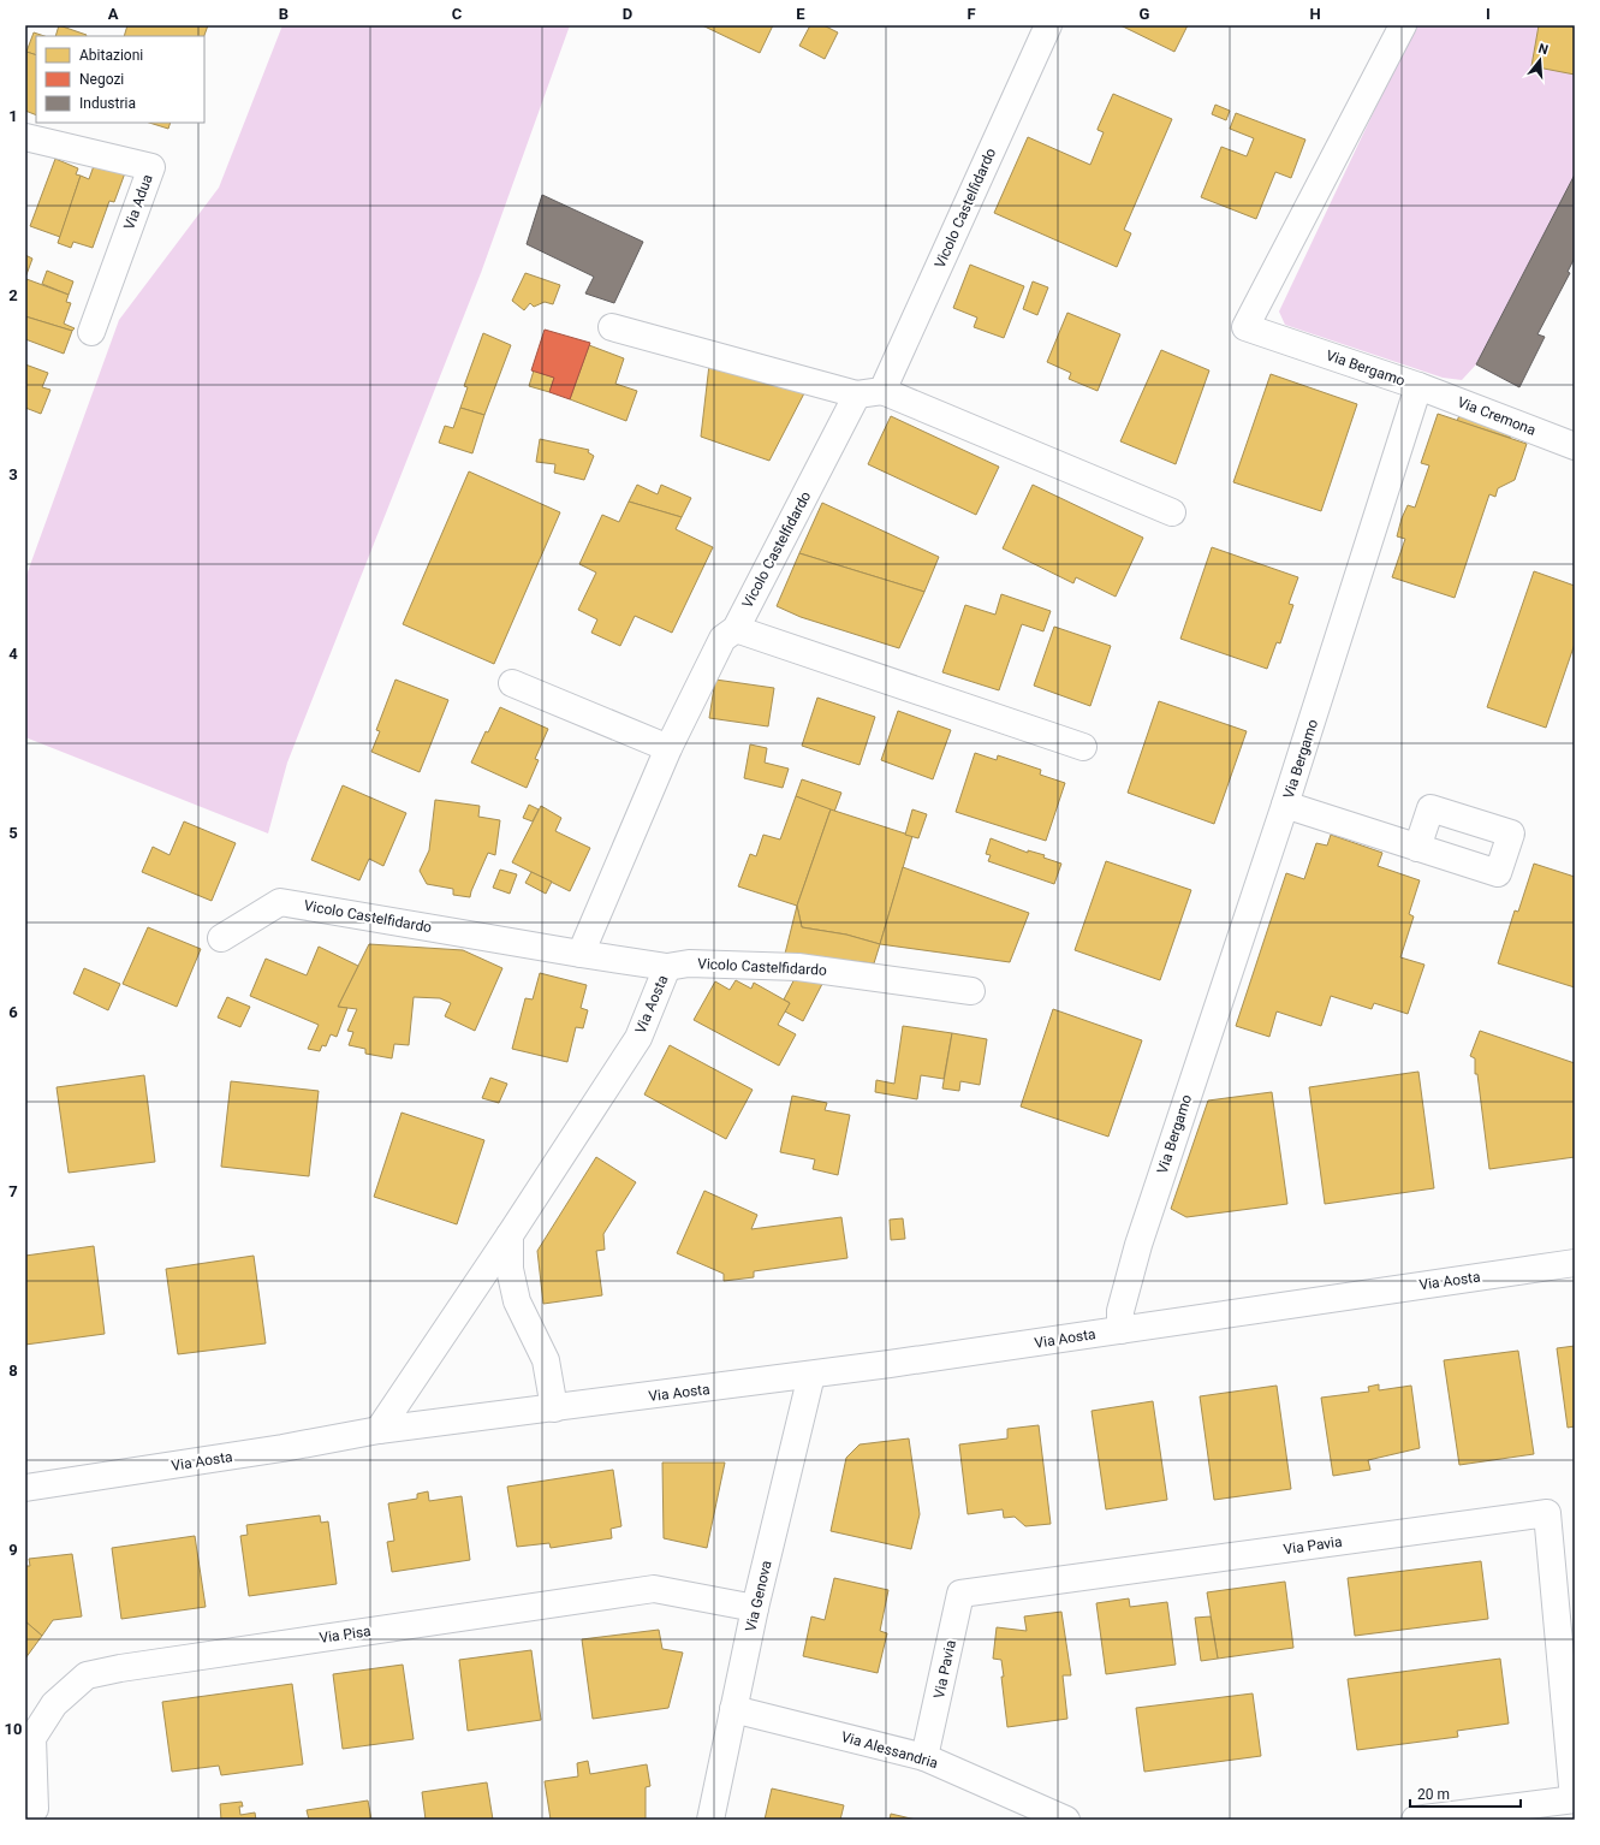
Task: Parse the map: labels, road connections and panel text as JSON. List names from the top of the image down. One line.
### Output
{"streets":{"street":["Via Adua","Vicolo Castelfidardo","Via Bergamo","Via Cremona","Via Aosta","Via Pavia","Via Genova","Via Pisa","Via Alessandria"]},"crossings":[["Vicolo Castelfidardo","Via Aosta"],["Via Bergamo","Via Cremona"],["Via Bergamo","Via Aosta"],["Via Aosta","Via Genova"],["Via Pavia","Via Alessandria"],["Via Genova","Via Pisa"],["Via Genova","Via Alessandria"]],"legend":["Abitazioni","Negozi","Industria"],"scale_bar":"20 m","north":"top","grid":{"columns":["A","B","C","D","E","F","G","H","I"],"rows":["1","2","3","4","5","6","7","8","9","10"]}}
